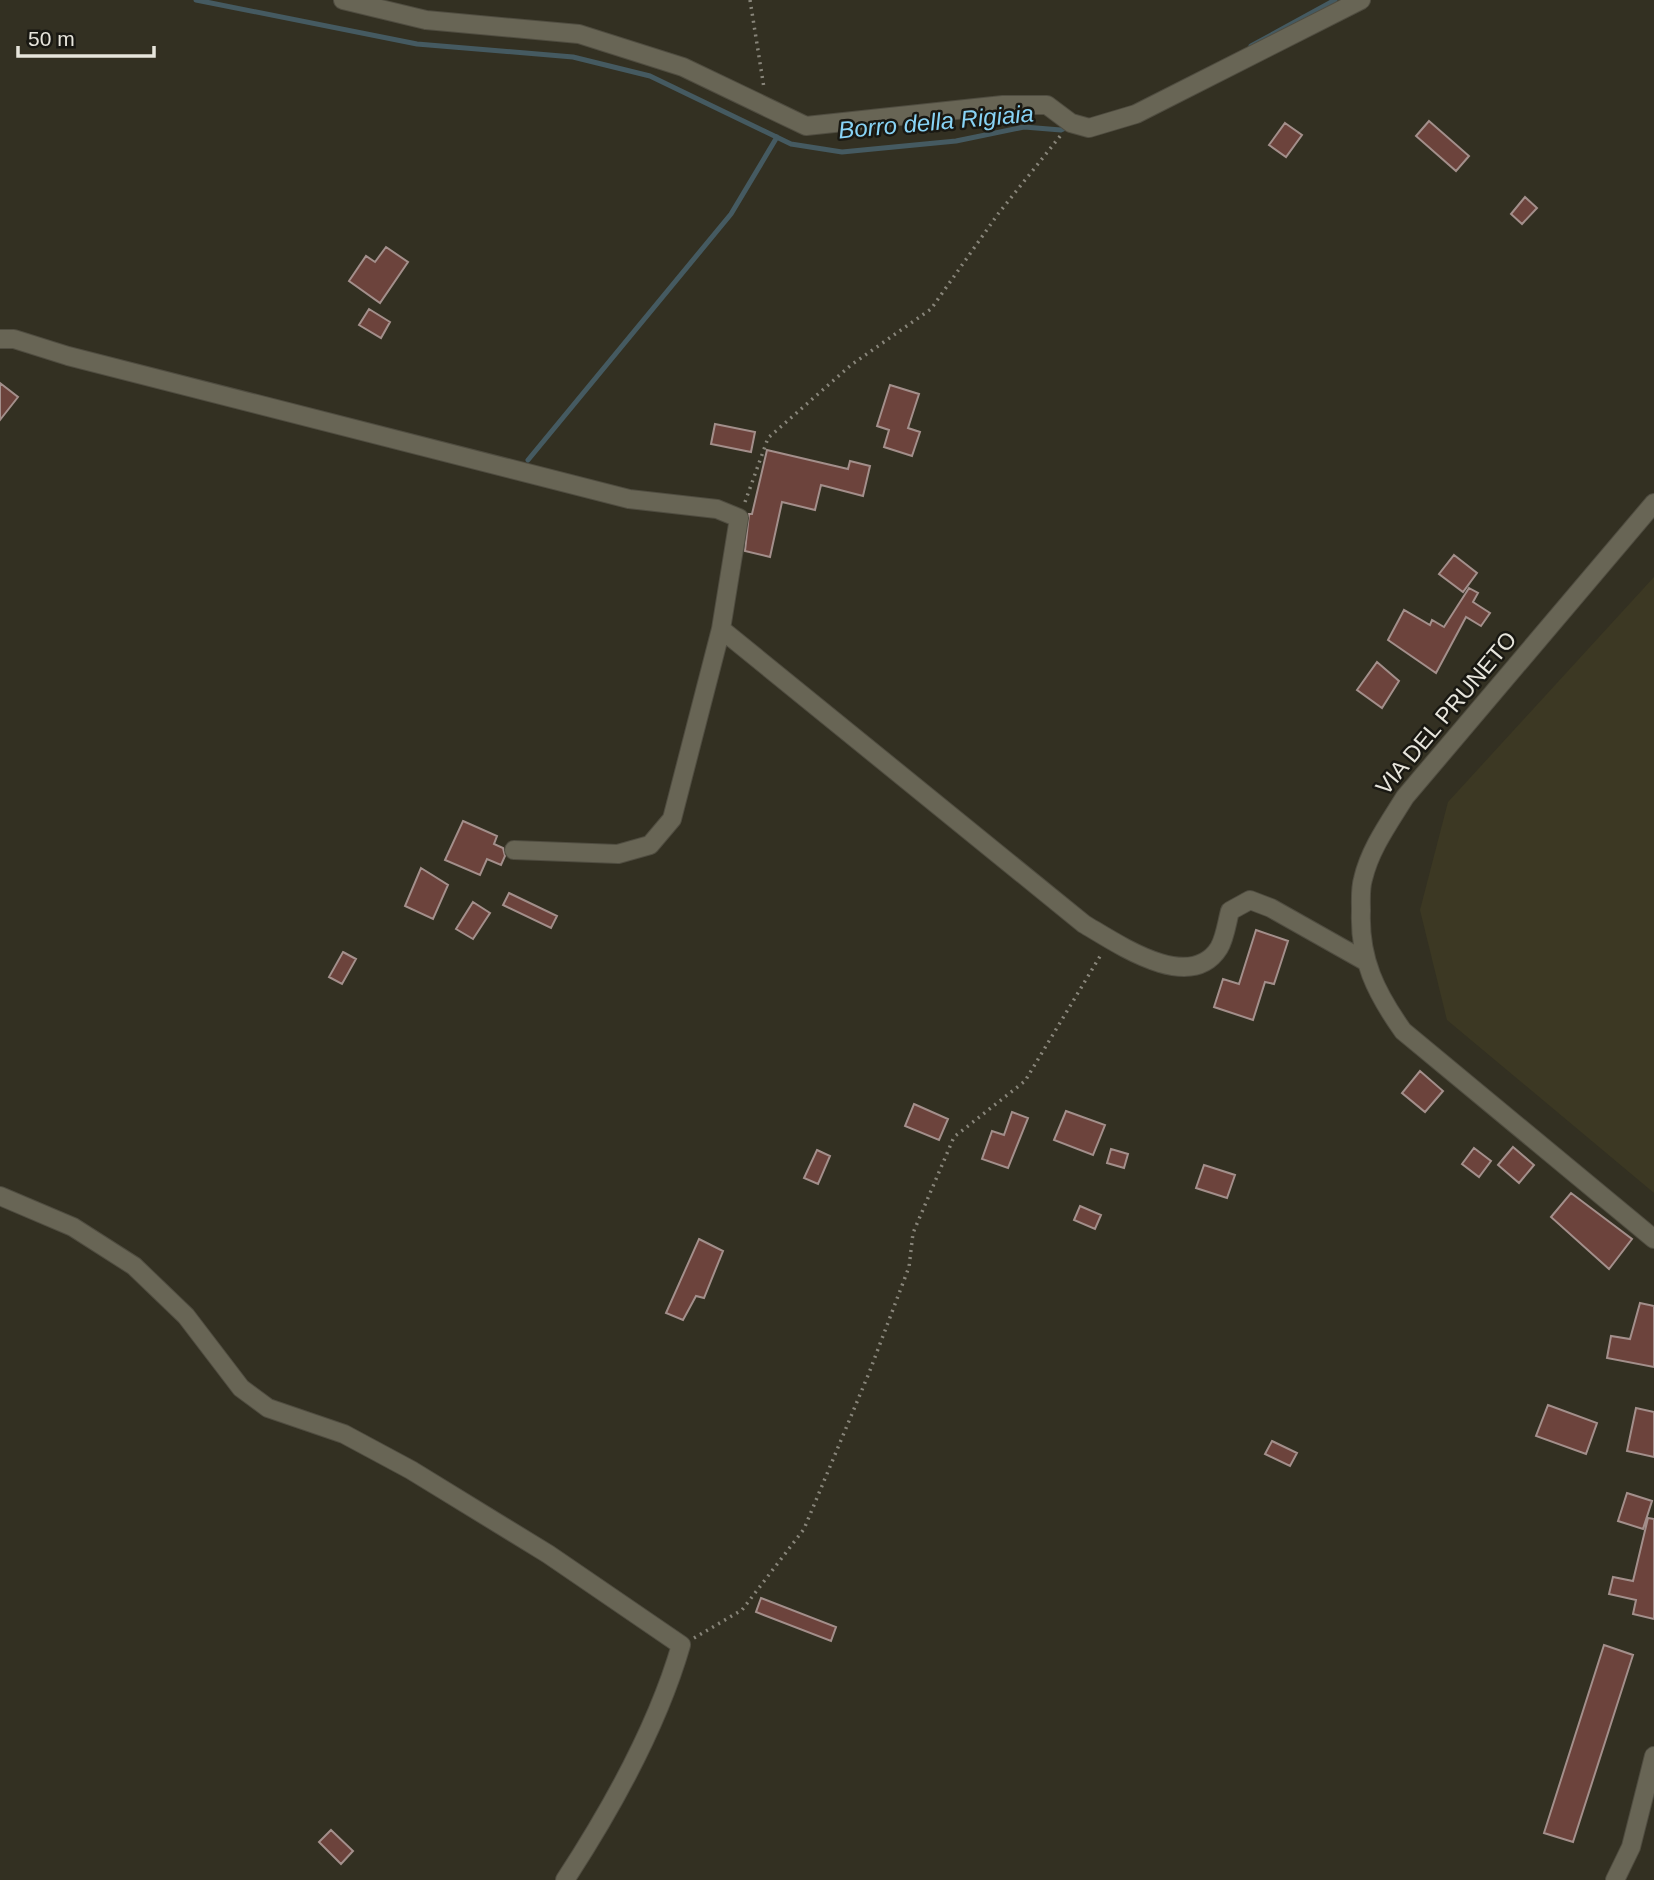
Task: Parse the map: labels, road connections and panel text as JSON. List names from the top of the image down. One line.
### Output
{"streets":{"street":["VIA DEL PRUNETO"]},"water":["Borro della Rigiaia"],"scale_bar":"50 m"}
